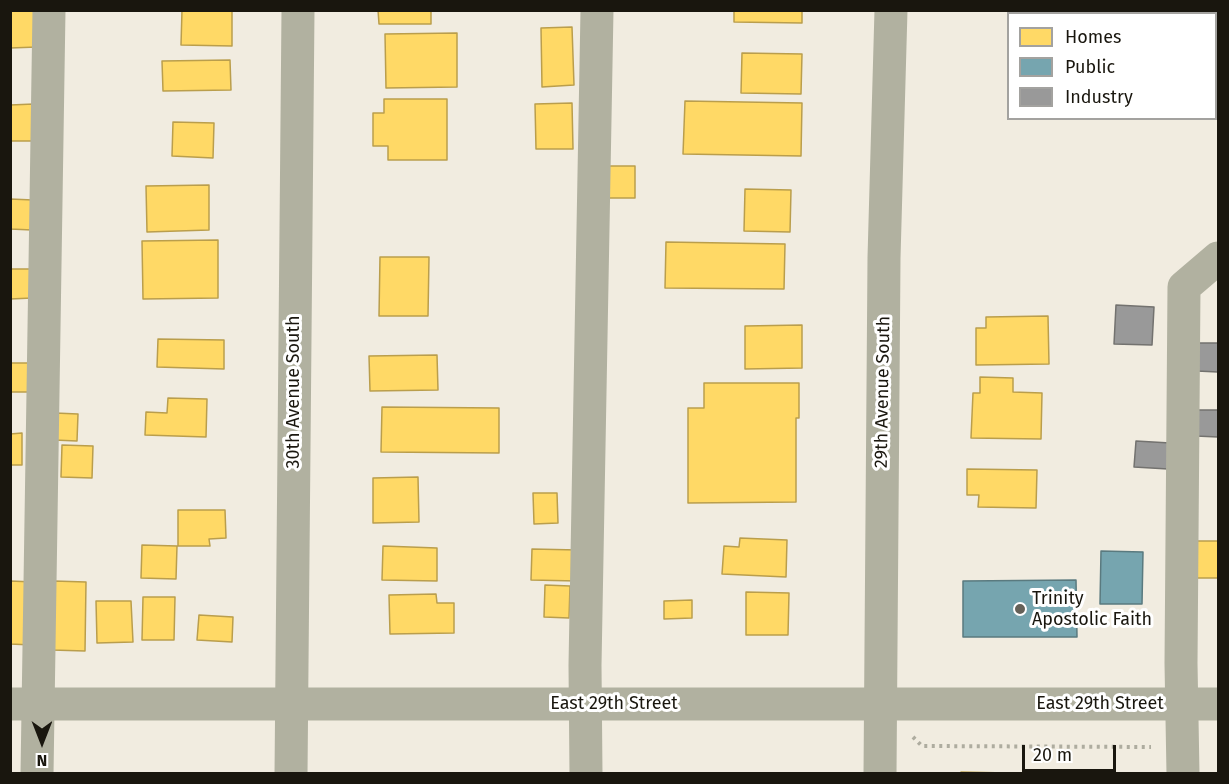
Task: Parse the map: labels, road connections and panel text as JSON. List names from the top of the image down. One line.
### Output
{"streets":{"street":["30th Avenue South","29th Avenue South","East 29th Street"]},"crossings":[["30th Avenue South","East 29th Street"],["29th Avenue South","East 29th Street"]],"places":["Trinity Apostolic Faith"],"legend":["Homes","Public","Industry"],"scale_bar":"20 m","north":"bottom"}
